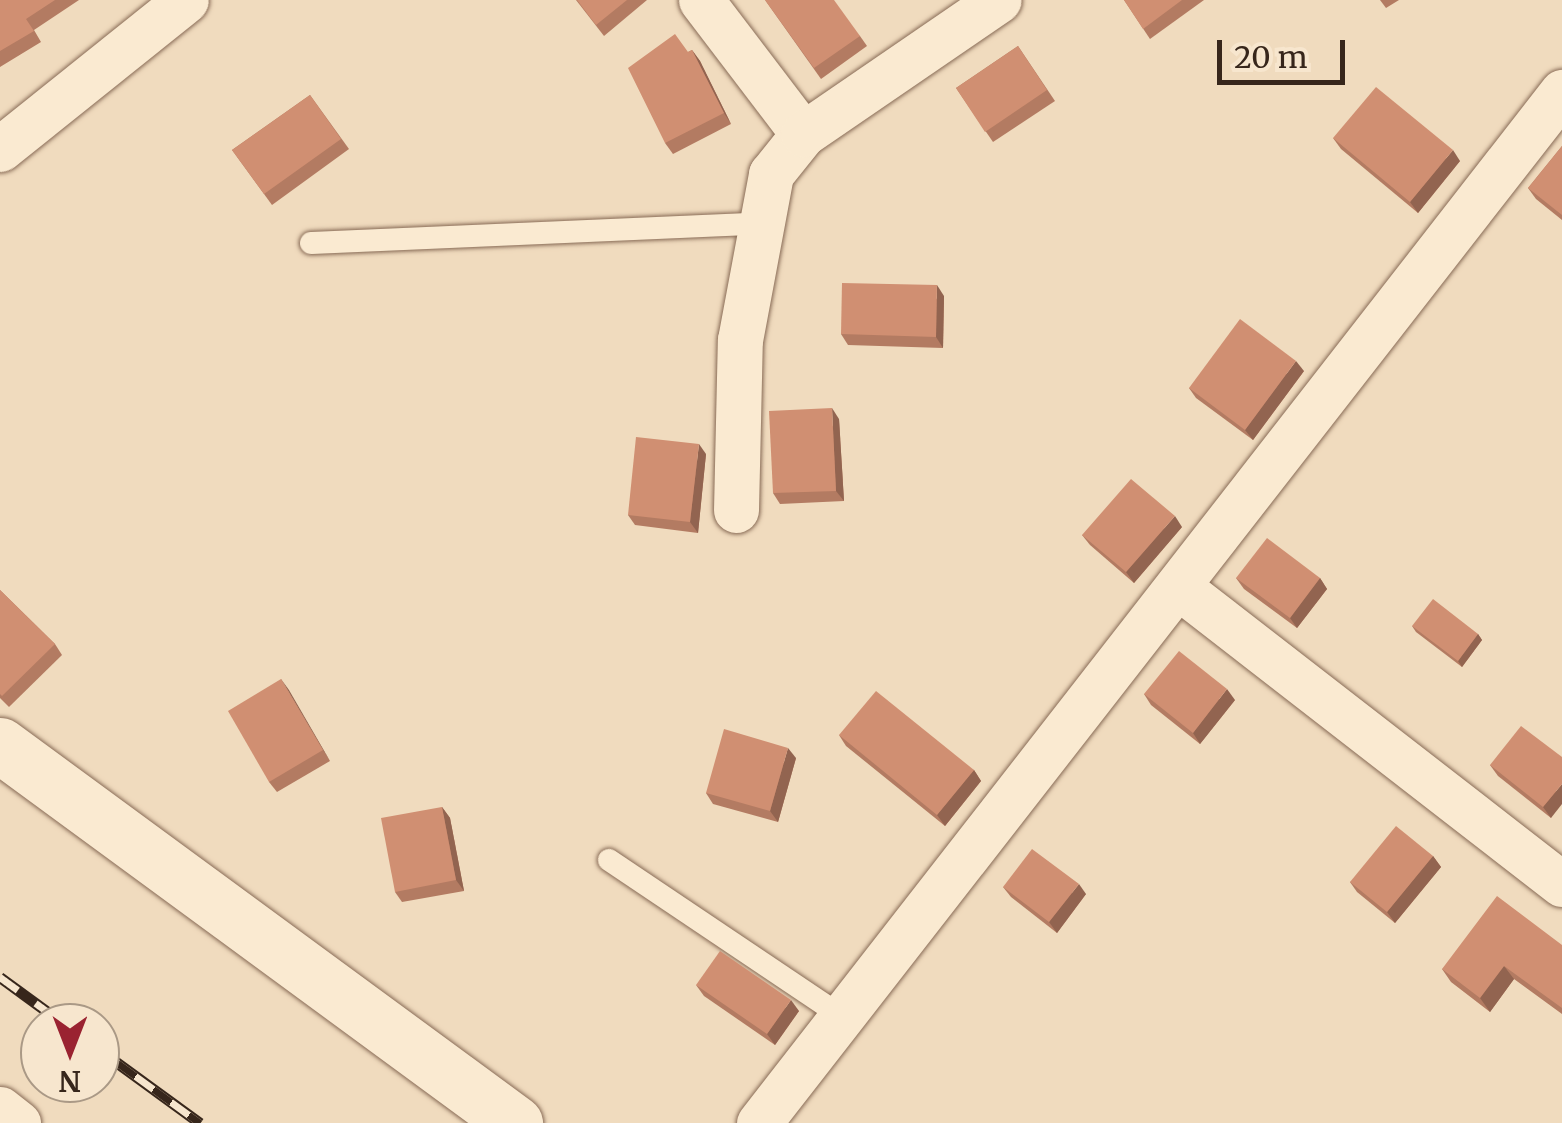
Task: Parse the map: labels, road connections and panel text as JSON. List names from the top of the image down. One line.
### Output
{"scale_bar":"20 m","north":"bottom"}
